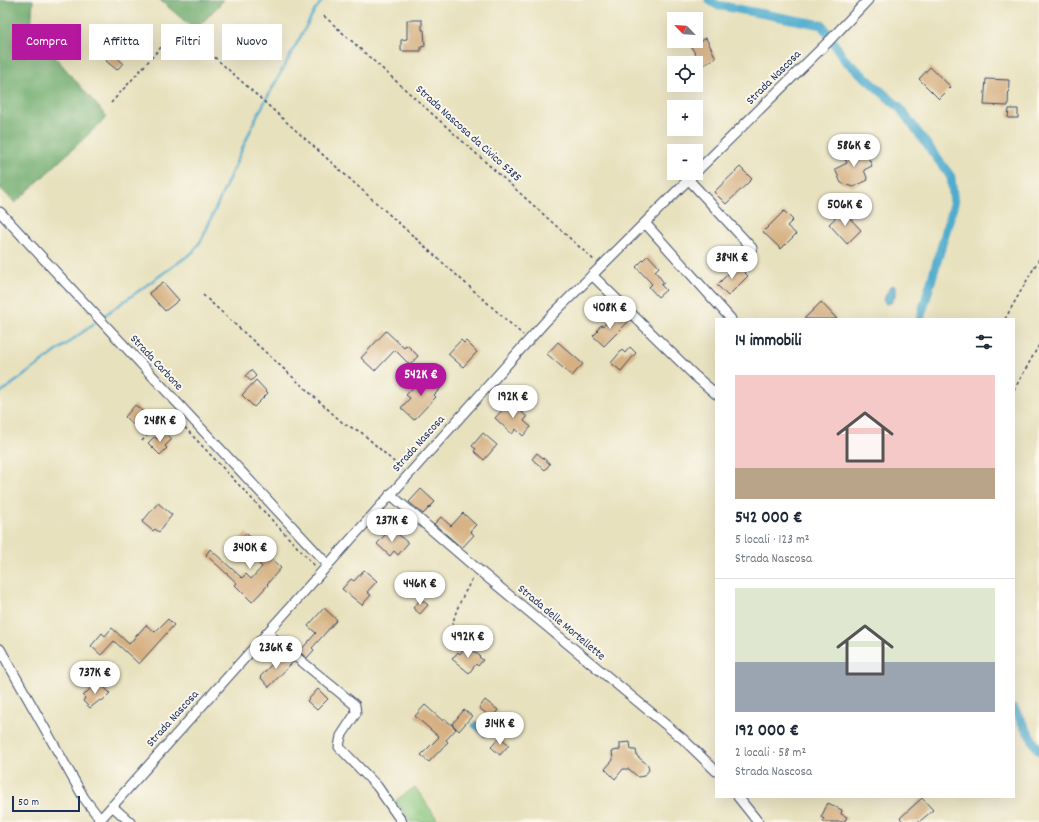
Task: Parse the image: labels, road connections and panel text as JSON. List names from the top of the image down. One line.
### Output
{"streets":{"street":["Strada Nascosa","Strada Carbone","Strada delle Mortellette"],"path":["Strada Nascosa da Civico 5385"]},"crossings":[["Strada Nascosa","Strada Nascosa da Civico 5385"],["Strada Nascosa","Strada Carbone"],["Strada Nascosa","Strada delle Mortellette"]],"scale_bar":"50 m","north":"top left","page":{"map_buttons":["+","−"],"chip":["Compra","Affitta","Filtri","Nuovo"],"price":["586K €","506K €","384K €","408K €","542K €","192K €","248K €","237K €","340K €","446K €","492K €","236K €","737K €","314K €"],"heading":"14 immobili","list":[{"name":"542 000 €","note":"5 locali · 123 m² · Strada Nascosa"},{"name":"192 000 €","note":"2 locali · 58 m² · Strada Nascosa"}],"scale":"50 m"}}
